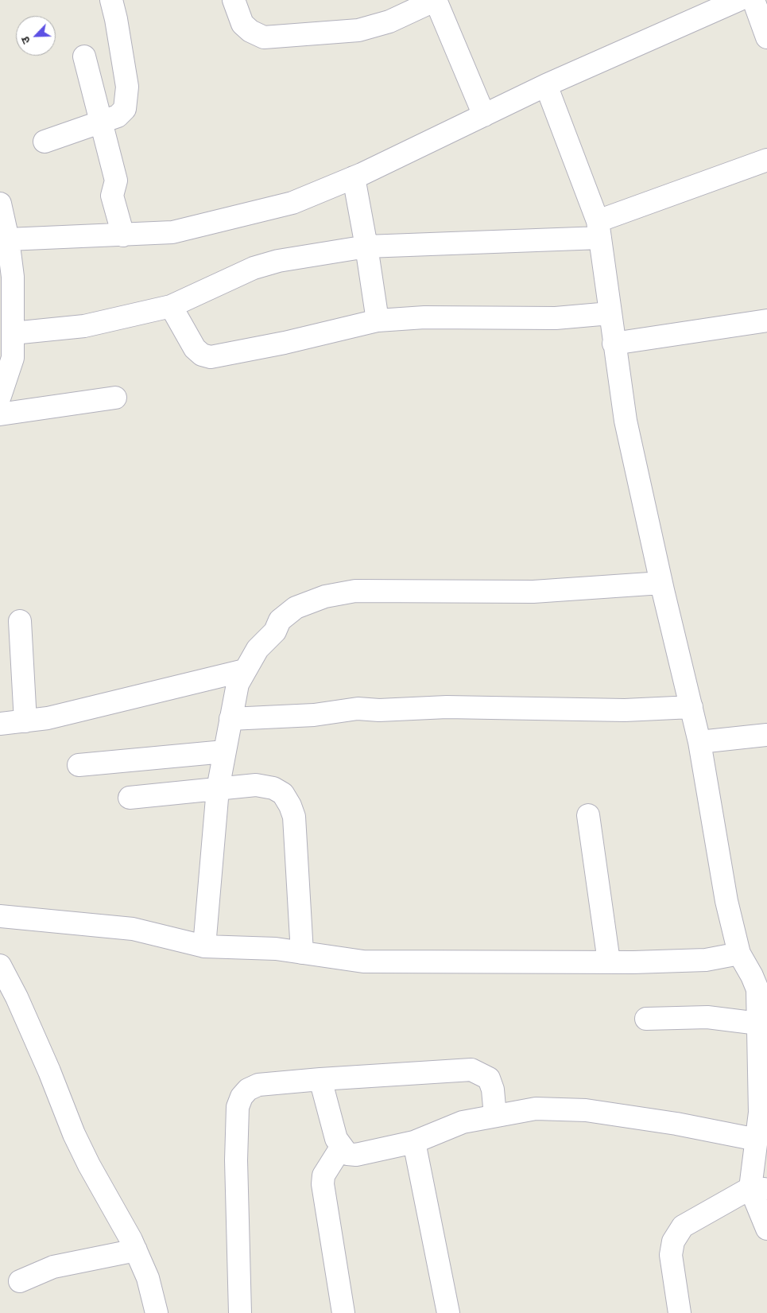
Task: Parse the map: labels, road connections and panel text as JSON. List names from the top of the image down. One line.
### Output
{"north":"bottom left"}
